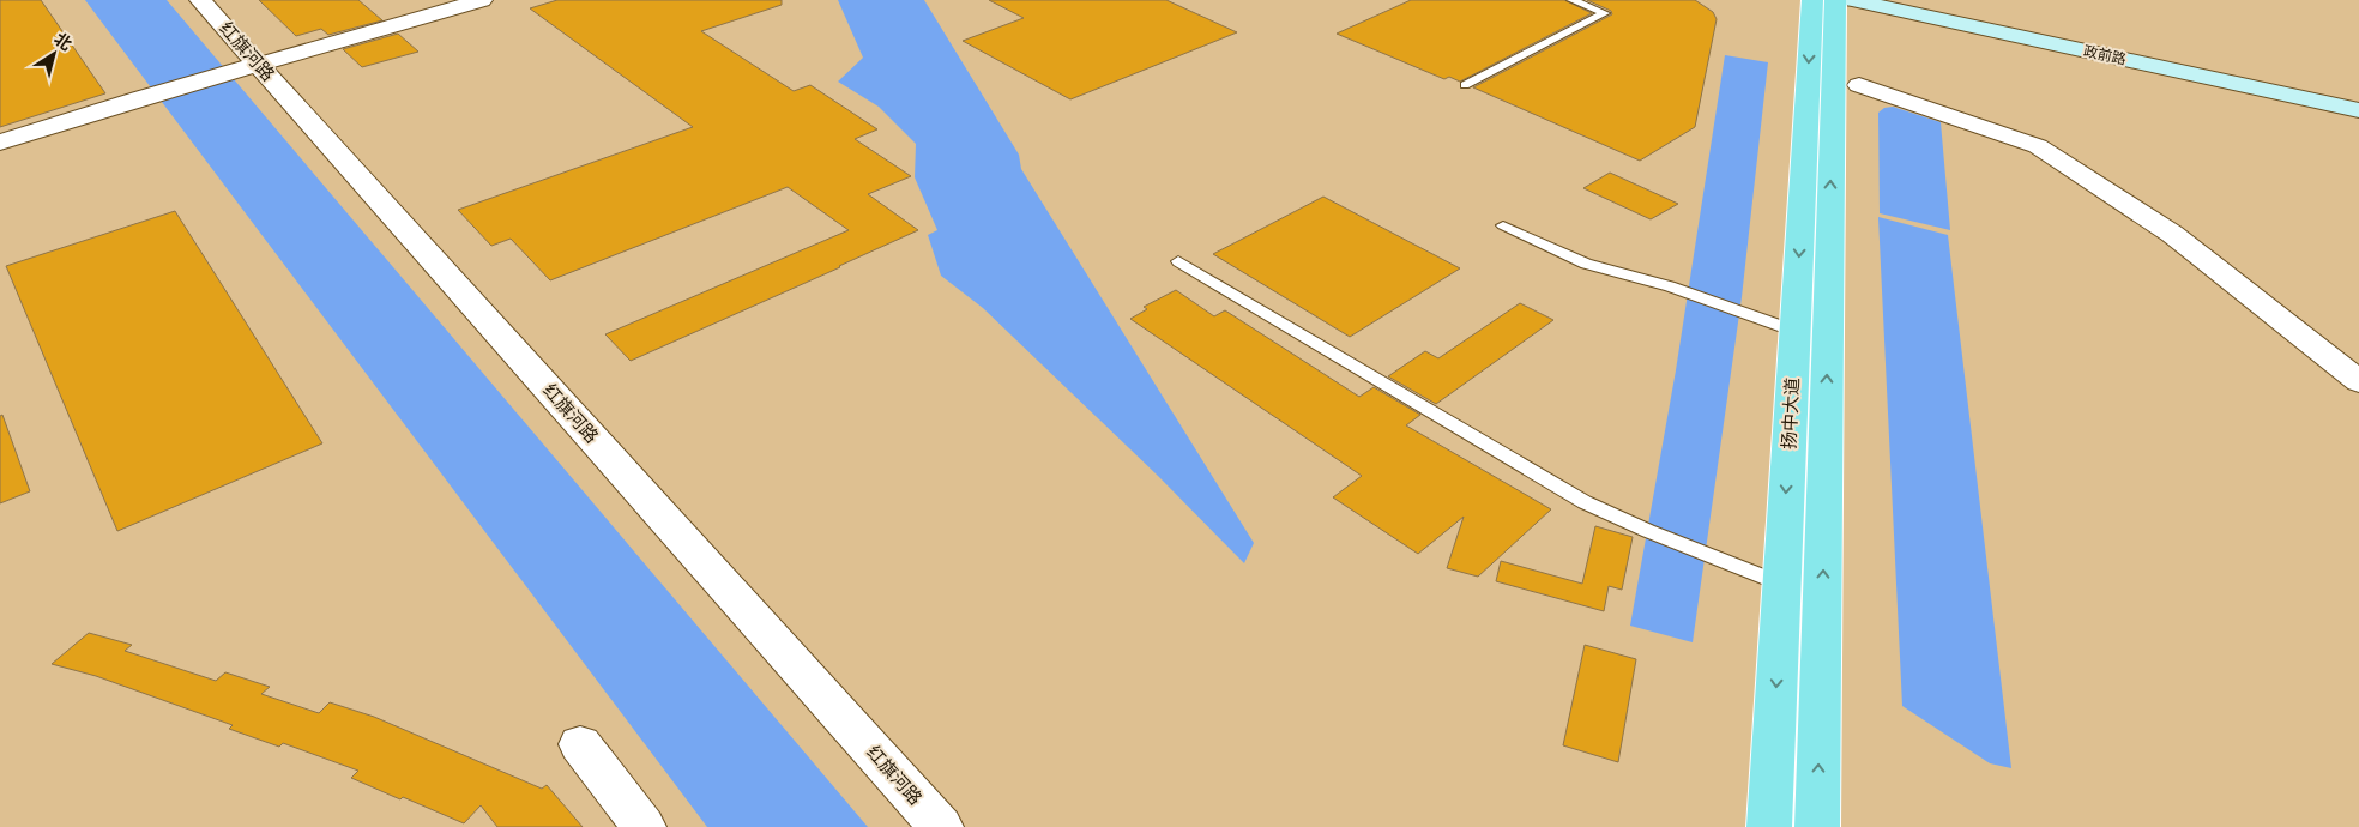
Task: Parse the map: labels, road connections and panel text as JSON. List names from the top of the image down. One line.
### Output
{"streets":{"main road":["政前路","扬中大道"],"street":["红旗河路"]},"north":"top right"}
